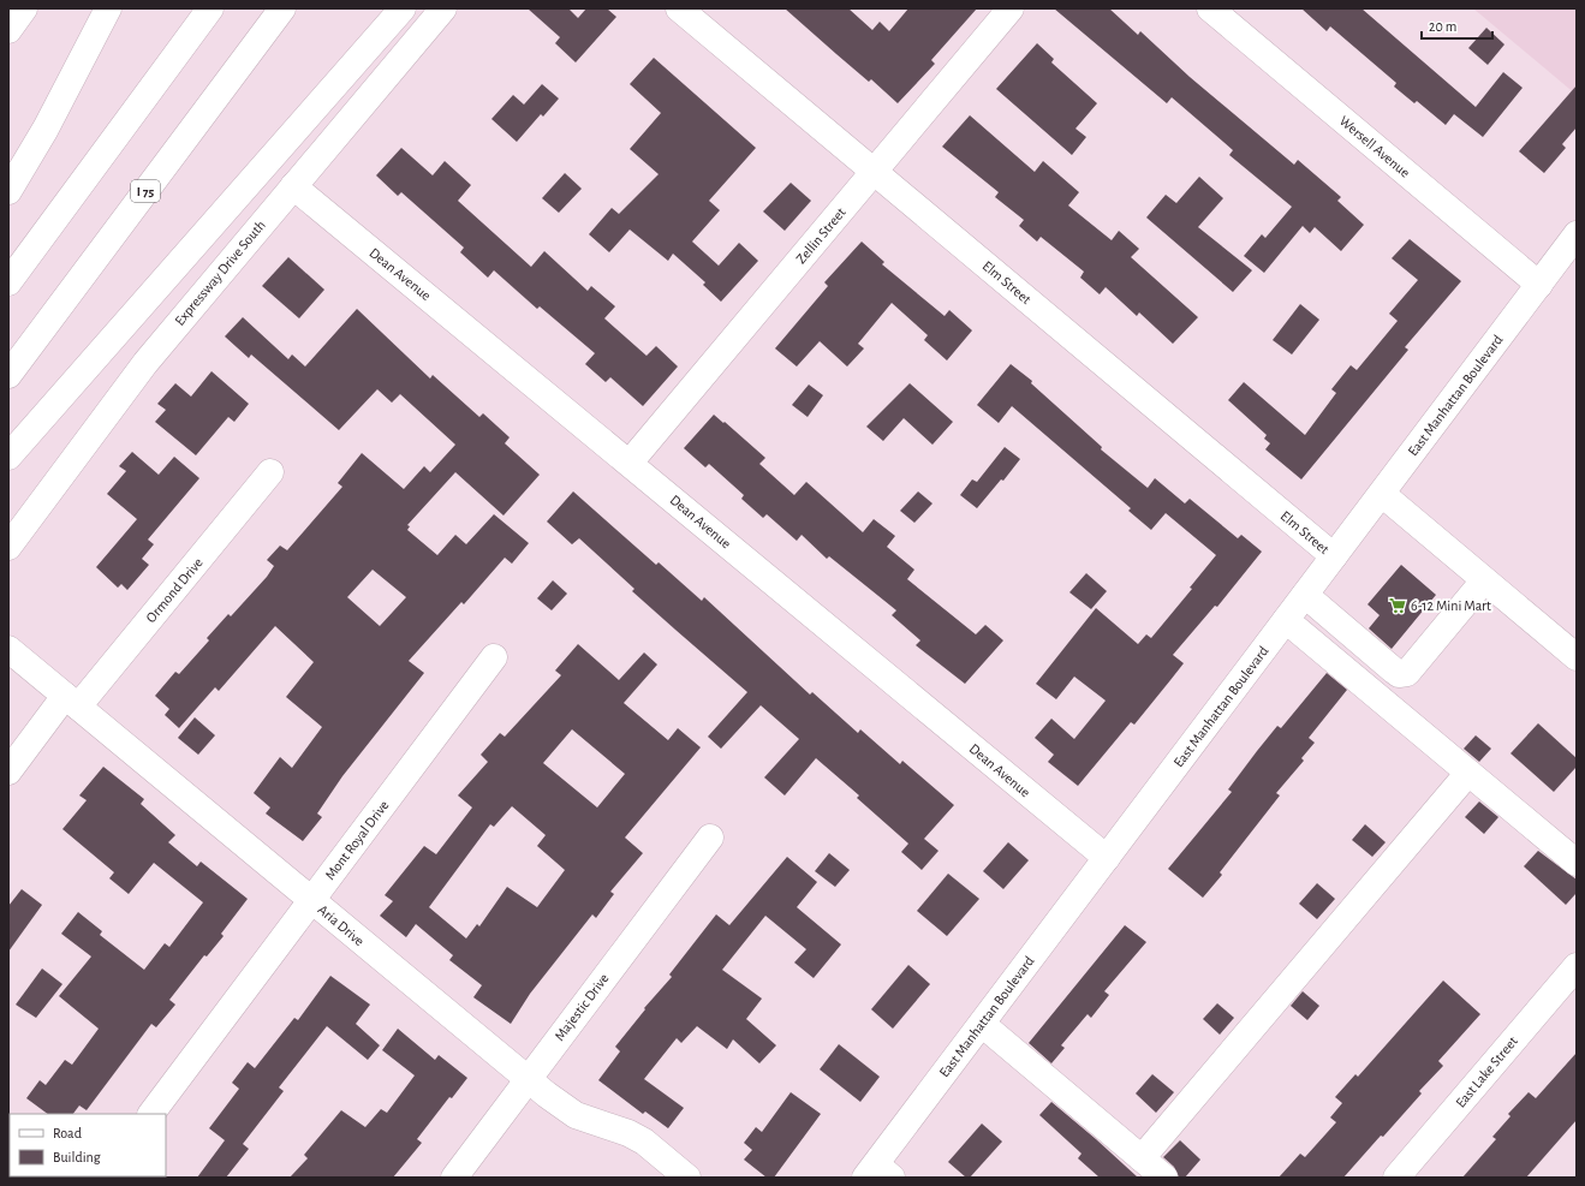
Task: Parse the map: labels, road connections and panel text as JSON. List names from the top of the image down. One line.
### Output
{"streets":{"main road":["Wersell Avenue","I 75","Zellin Street","Expressway Drive South","Dean Avenue","Elm Street","East Manhattan Boulevard","Ormond Drive","Mont Royal Drive","Aria Drive","Majestic Drive","East Lake Street"]},"crossings":[["Wersell Avenue","East Manhattan Boulevard"],["Zellin Street","Dean Avenue"],["Zellin Street","Elm Street"],["Expressway Drive South","Dean Avenue"],["Dean Avenue","East Manhattan Boulevard"],["Elm Street","East Manhattan Boulevard"],["Ormond Drive","Aria Drive"],["Mont Royal Drive","Aria Drive"],["Aria Drive","Majestic Drive"]],"places":{"supermarket":["6-12 Mini Mart"]},"legend":["Road","Building"],"scale_bar":"20 m"}
